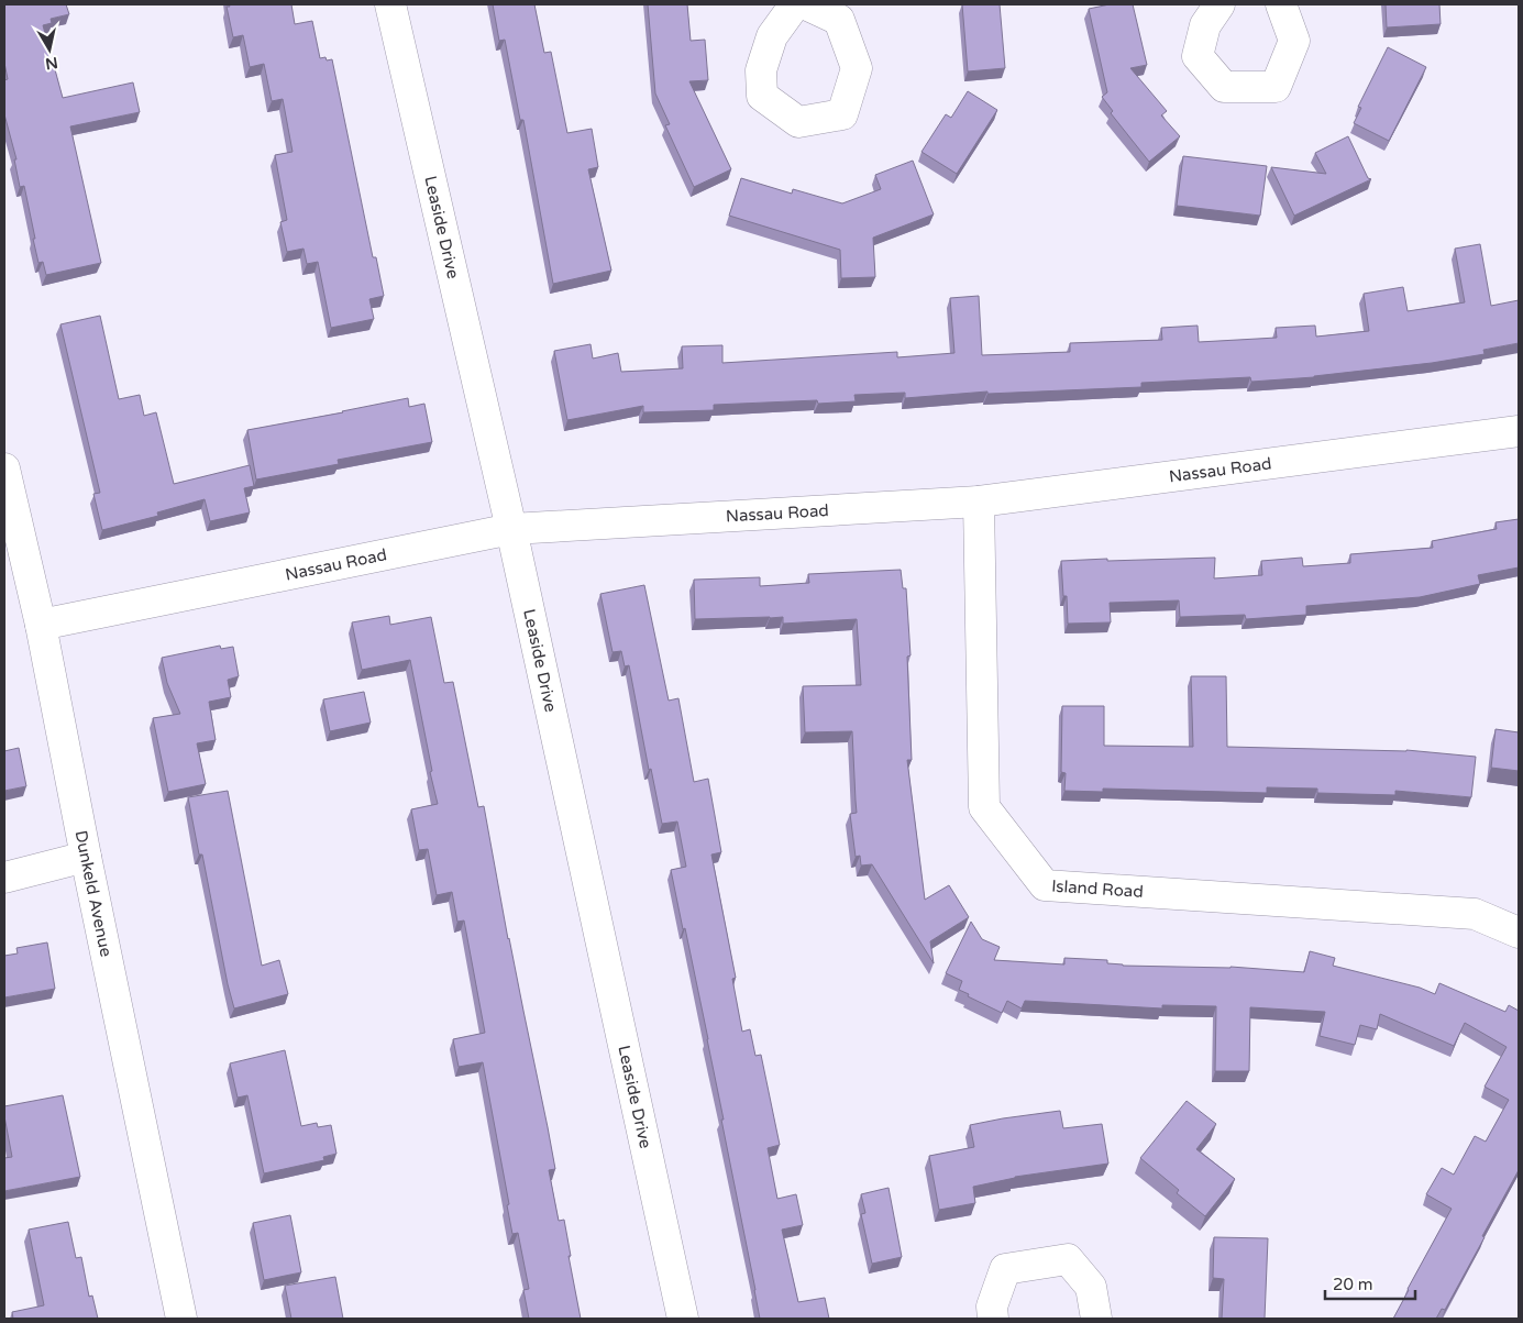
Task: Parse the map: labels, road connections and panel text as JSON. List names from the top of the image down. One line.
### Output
{"streets":{"street":["Leaside Drive","Nassau Road","Island Road","Dunkeld Avenue"]},"crossings":[["Leaside Drive","Nassau Road"],["Nassau Road","Island Road"],["Nassau Road","Dunkeld Avenue"]],"scale_bar":"20 m","north":"bottom"}
